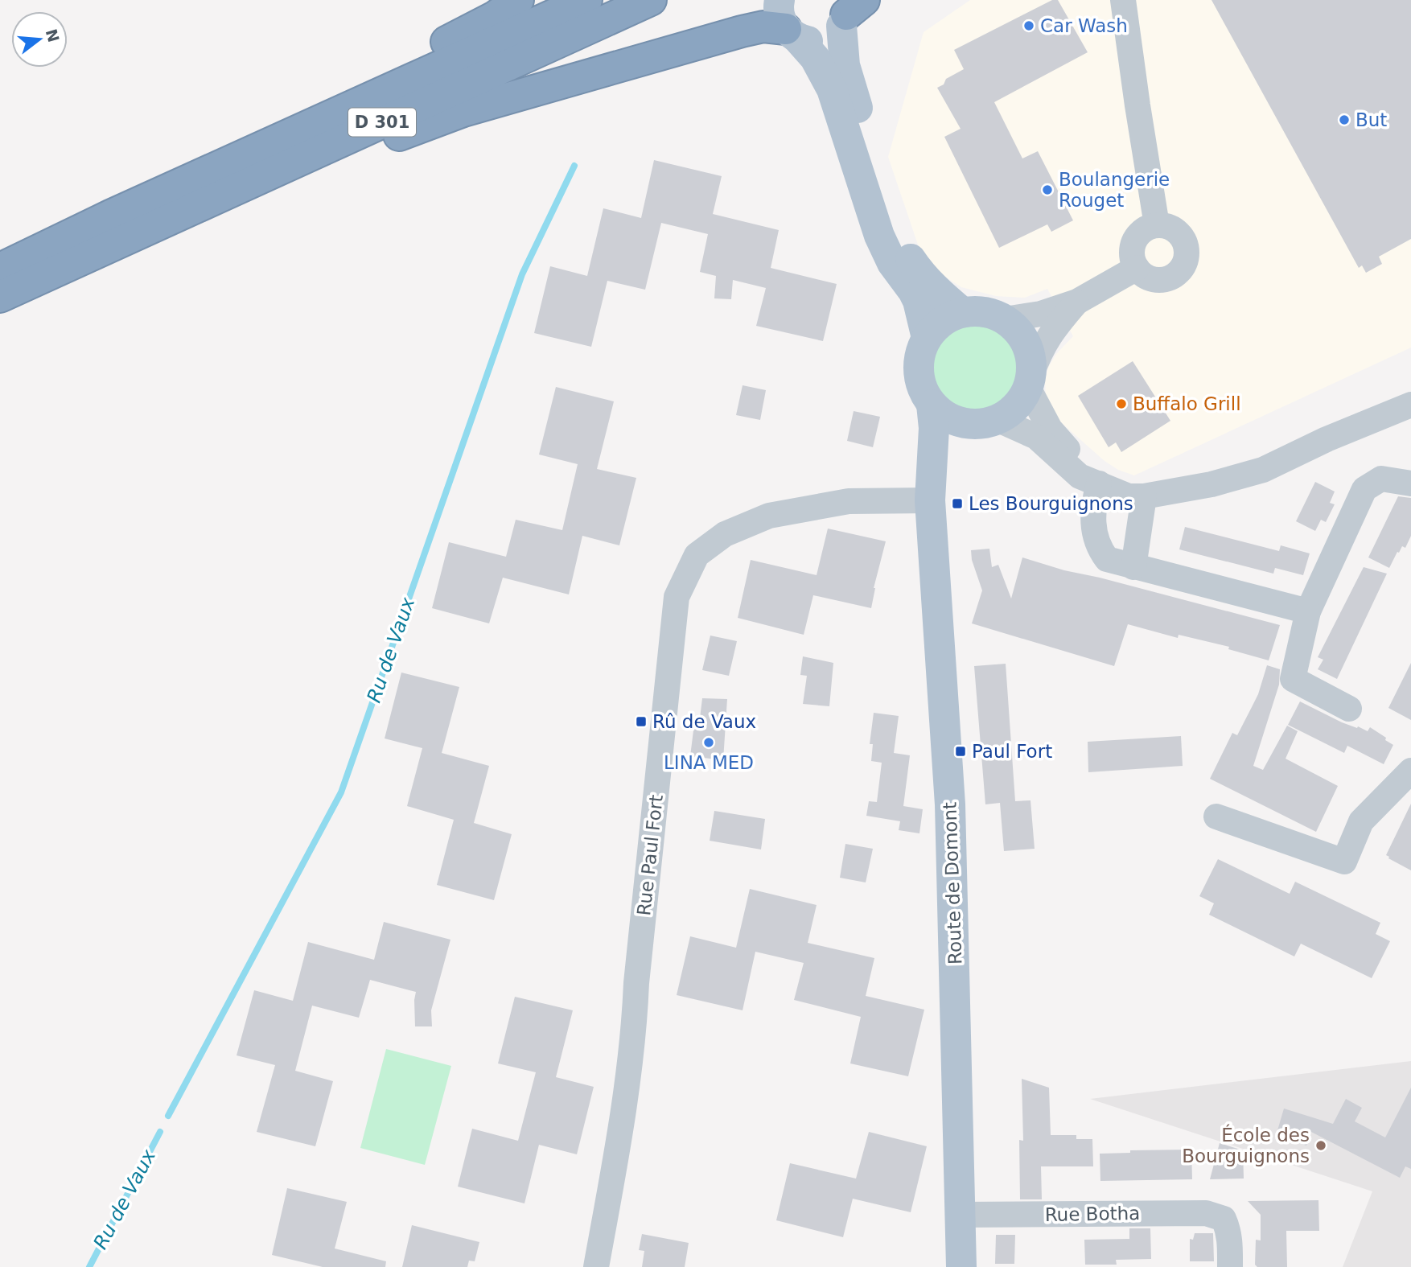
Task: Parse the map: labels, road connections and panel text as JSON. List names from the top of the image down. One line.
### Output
{"streets":{"highway":["D 301"],"main road":["Route de Domont"],"street":["Rue Paul Fort","Rue Botha"]},"crossings":[["Rue Paul Fort","Route de Domont"],["Route de Domont","Rue Botha"]],"water":["Ru de Vaux"],"places":{"other":["Car Wash","But","Boulangerie Rouget","Buffalo Grill","LINA MED","École des Bourguignons"],"transit":["Les Bourguignons","Rû de Vaux","Paul Fort"]},"north":"right"}
